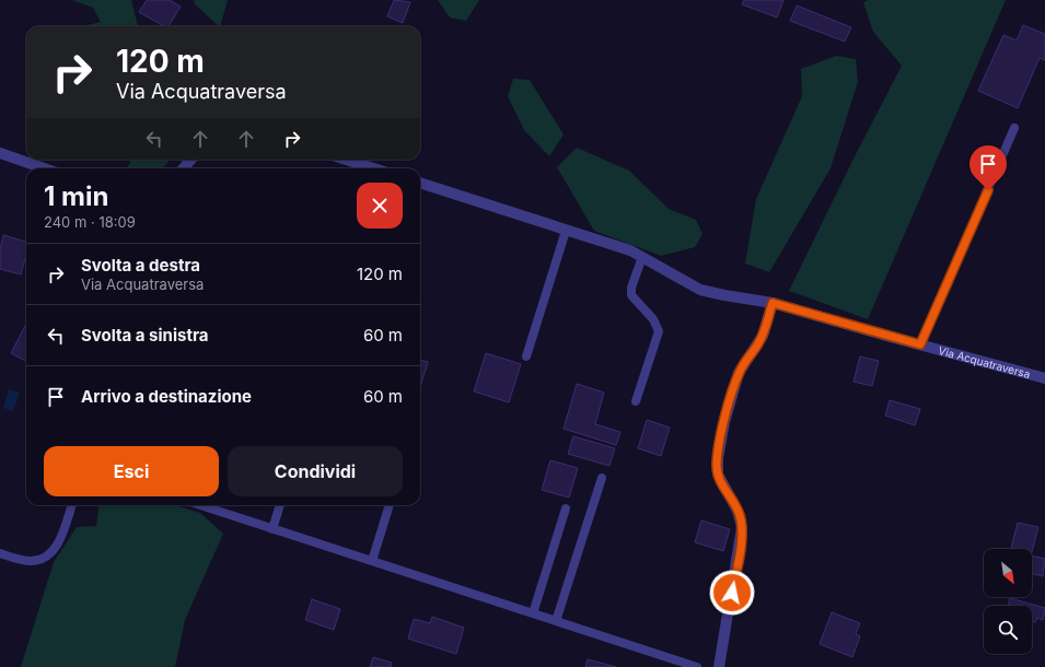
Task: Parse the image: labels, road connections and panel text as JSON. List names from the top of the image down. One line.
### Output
{"streets":{"street":["Via Acquatraversa"]},"north":"bottom right","page":{"turn":["120 m","Via Acquatraversa"],"heading":["1 min","240 m · 18:09"],"list":[{"name":"Svolta a destra","note":"Via Acquatraversa","value":"120 m"},{"name":"Svolta a sinistra","value":"60 m"},{"name":"Arrivo a destinazione","value":"60 m"}],"buttons":["Esci","Condividi"]}}
